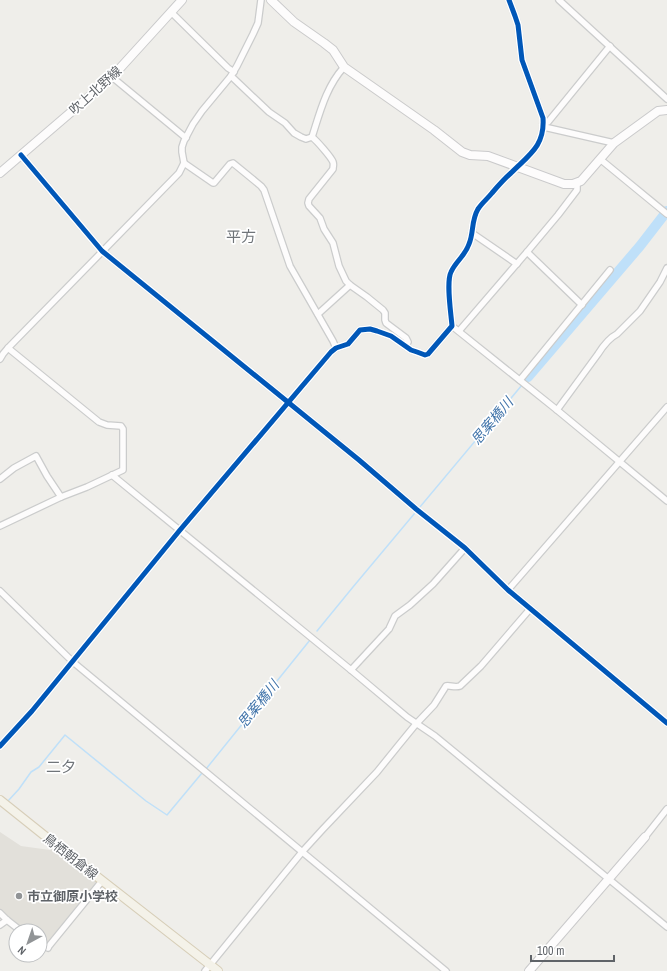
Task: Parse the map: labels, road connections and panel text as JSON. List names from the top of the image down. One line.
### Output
{"streets":{"main road":["鳥栖朝倉線"],"street":["吹上北野線"]},"districts":["平方","二夕"],"water":["思案橋川"],"places":["市立御原小学校"],"scale_bar":"100 m","north":"bottom left"}
